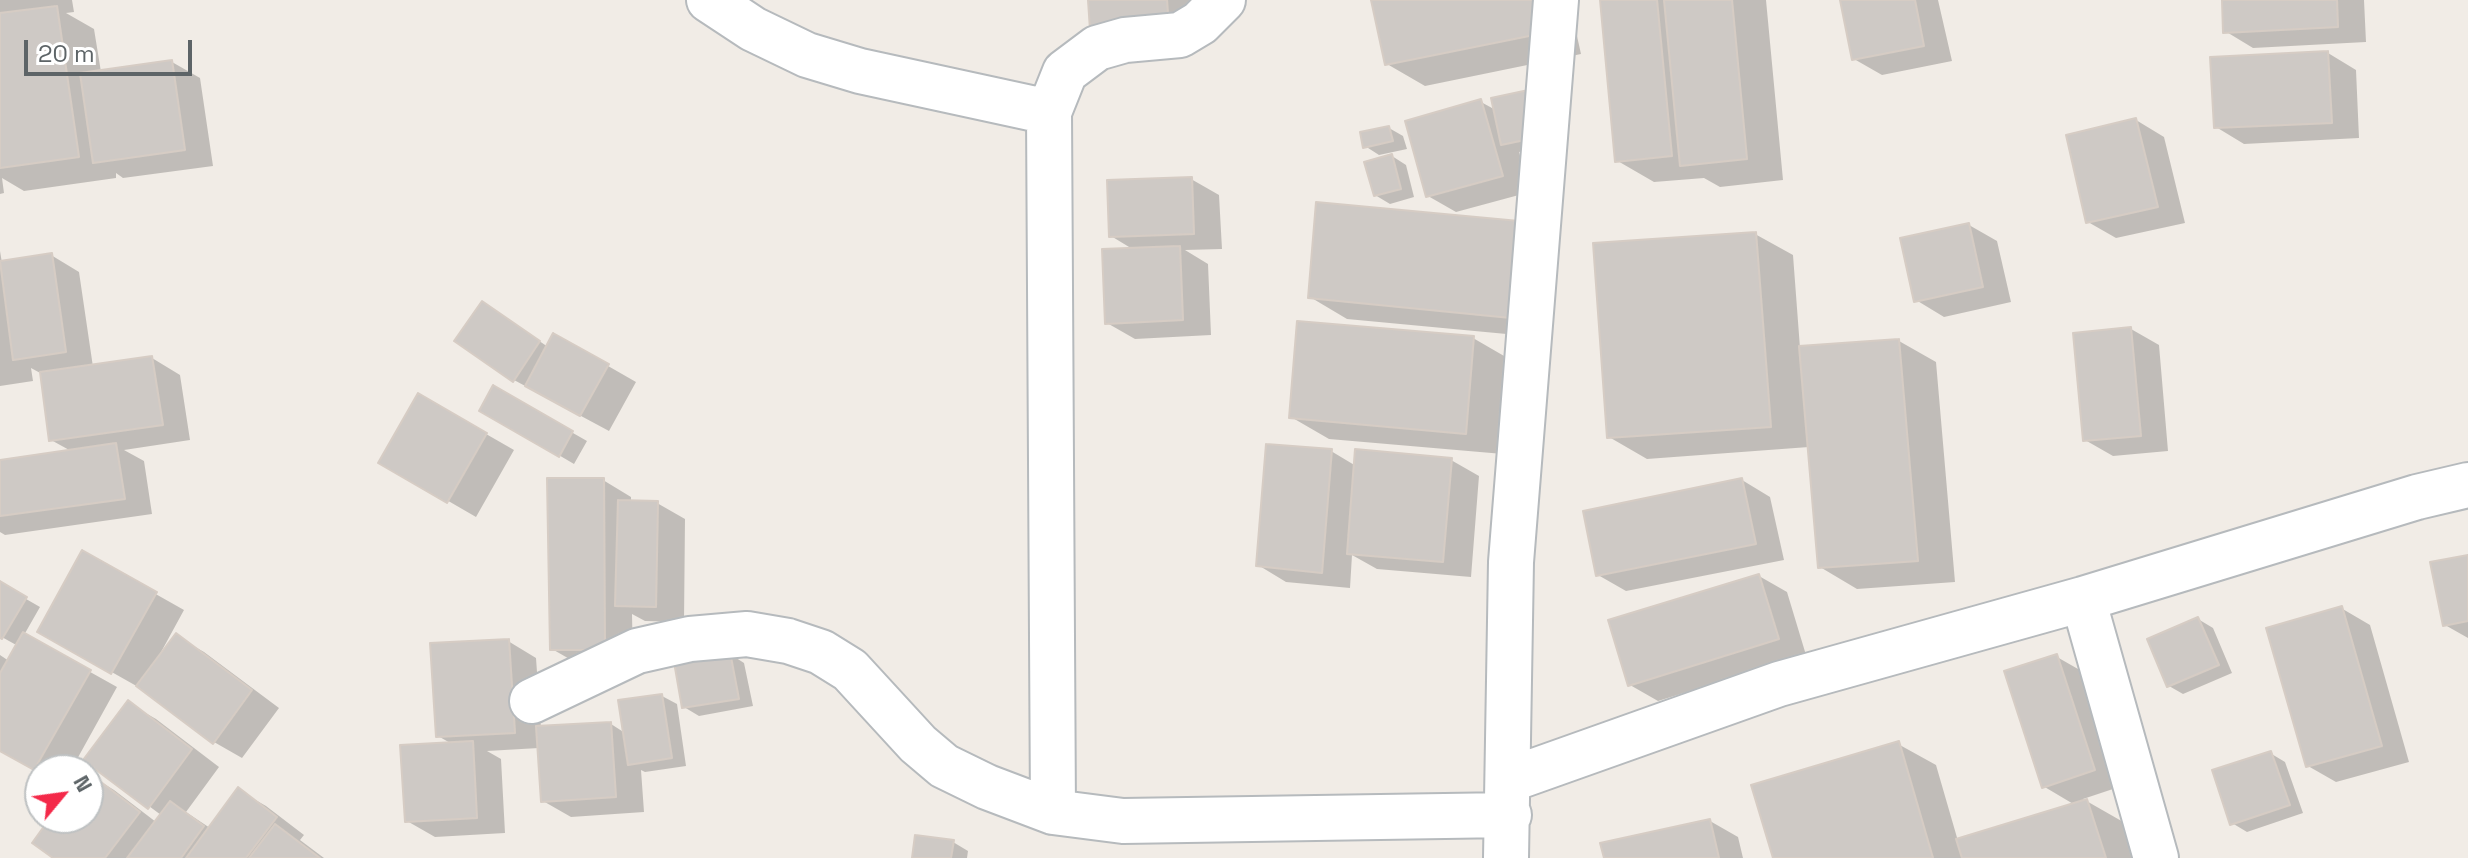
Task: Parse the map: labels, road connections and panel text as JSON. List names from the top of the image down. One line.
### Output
{"scale_bar":"20 m","north":"top right"}
